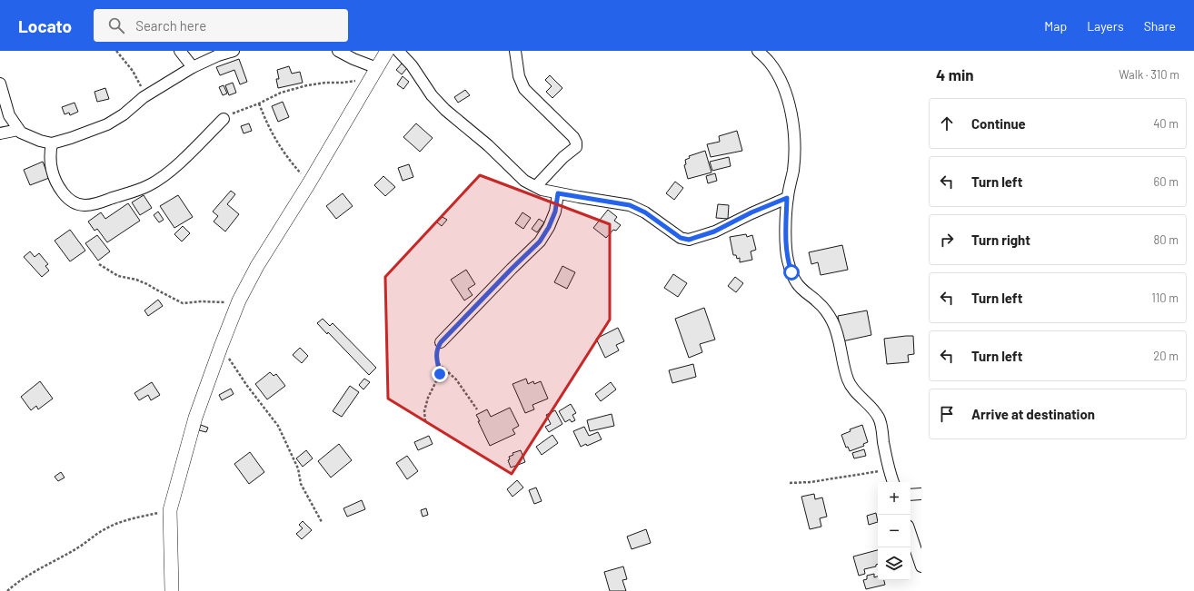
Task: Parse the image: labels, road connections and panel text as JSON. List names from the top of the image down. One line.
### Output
{"page":{"header":"Locato","search":"Search here","nav":["Map","Layers","Share"],"heading":["4 min","Walk · 310 m"],"list":[["Continue","40 m"],["Turn left","60 m"],["Turn right","80 m"],["Turn left","110 m"],["Turn left","20 m"],"Arrive at destination"],"map_buttons":["+","−"]}}
